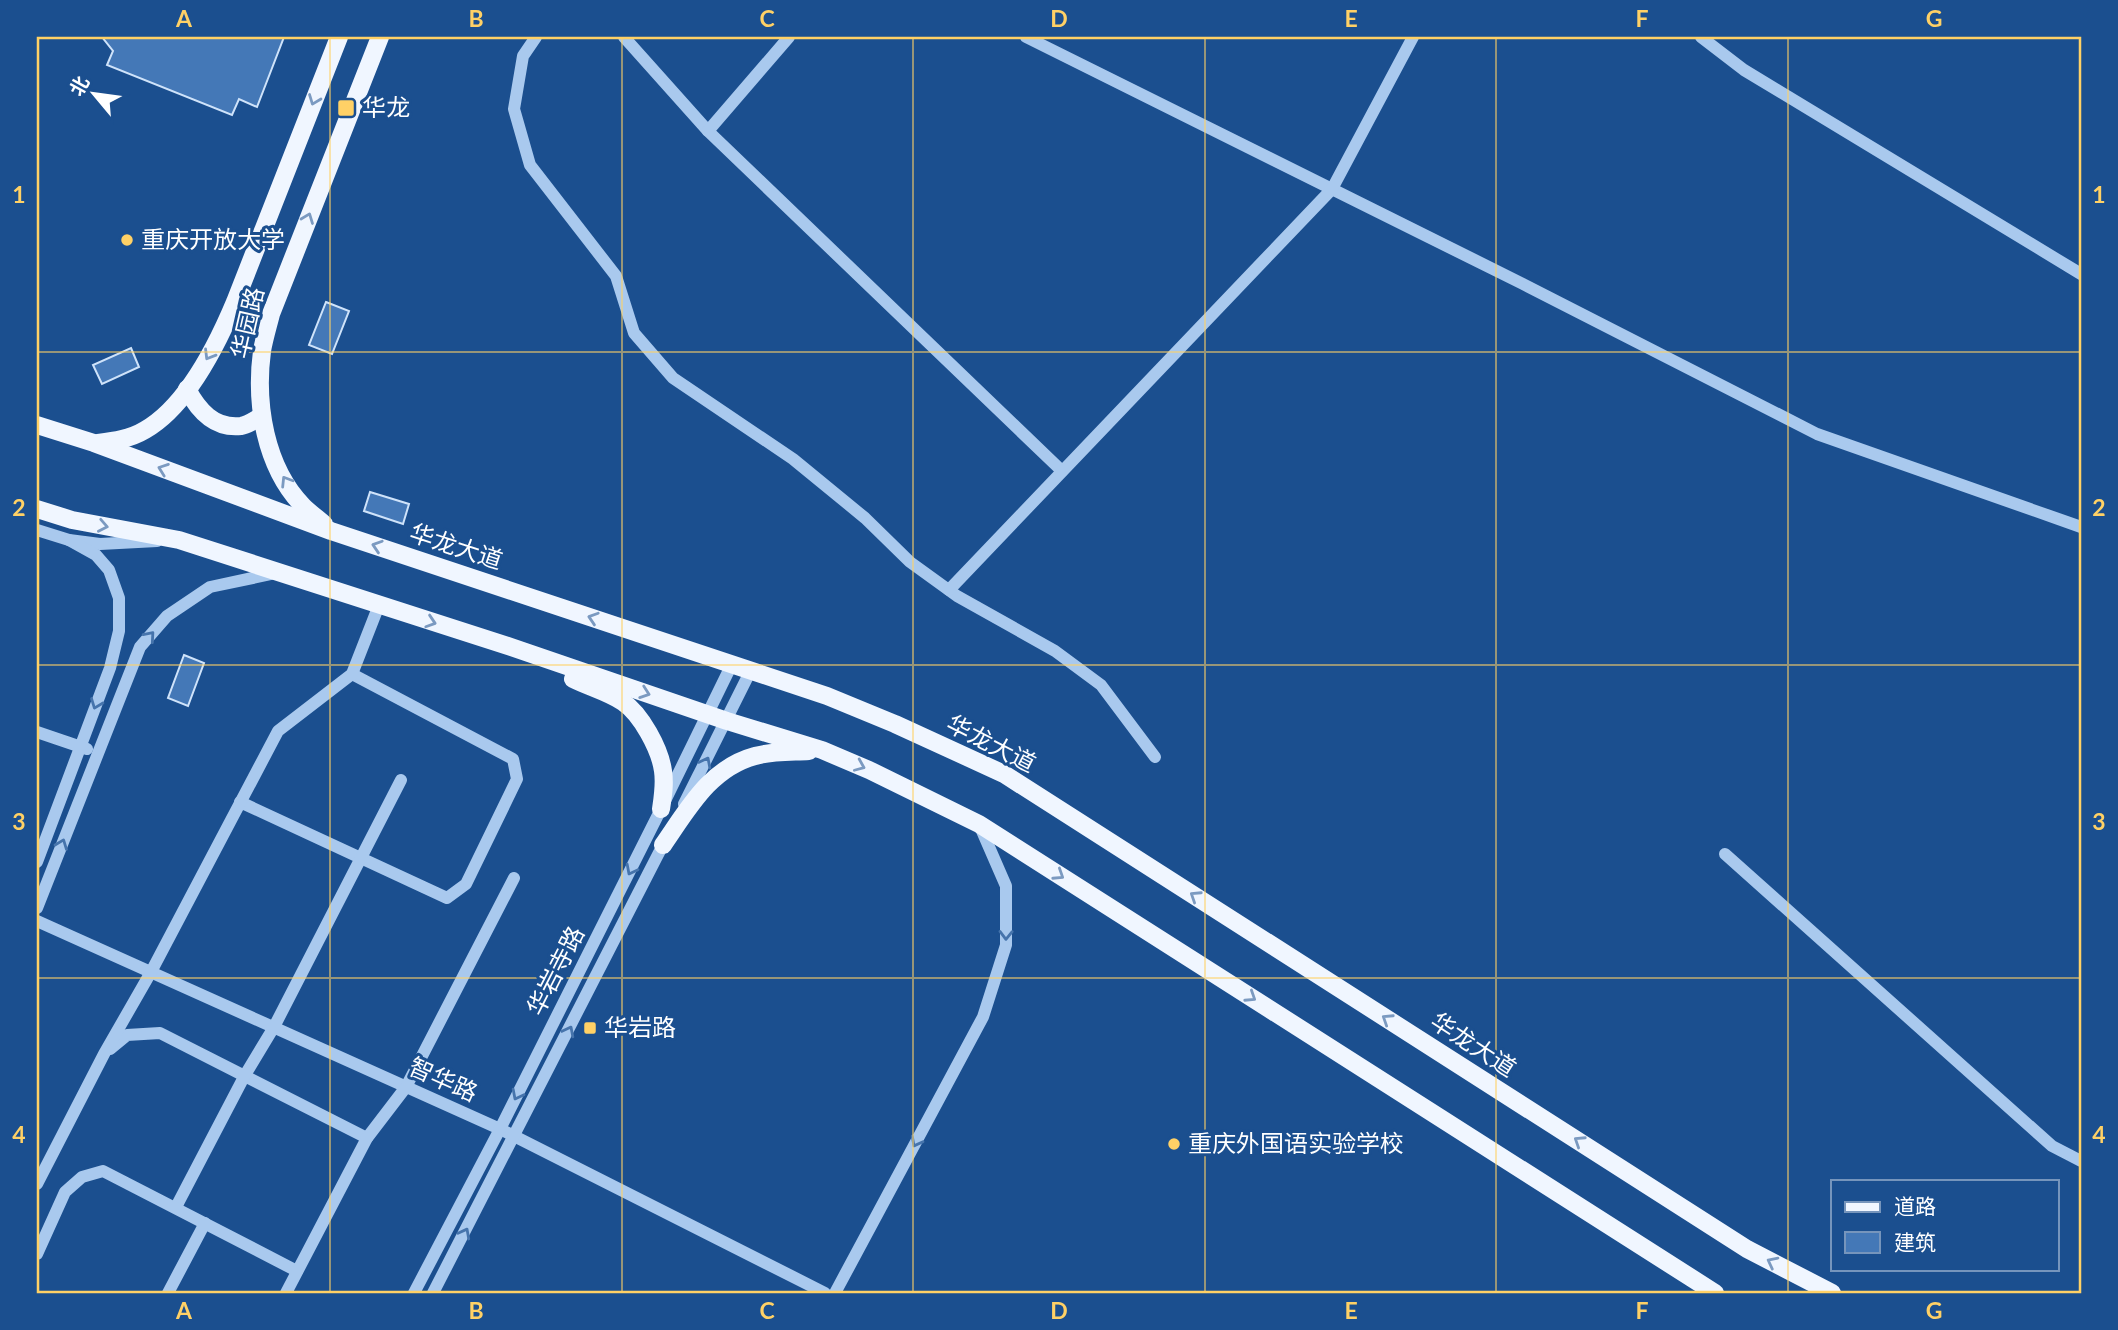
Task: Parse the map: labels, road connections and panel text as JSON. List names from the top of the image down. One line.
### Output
{"streets":{"main road":["华园路","华龙大道"],"street":["华岩寺路","智华路"]},"crossings":[["华园路","华龙大道"],["华龙大道","华岩寺路"],["华岩寺路","智华路"]],"places":{"transit":["华龙","华岩路"],"other":["重庆开放大学","重庆外国语实验学校"]},"legend":["道路","建筑"],"north":"top left","grid":{"columns":["A","B","C","D","E","F","G"],"rows":["1","2","3","4"]}}
